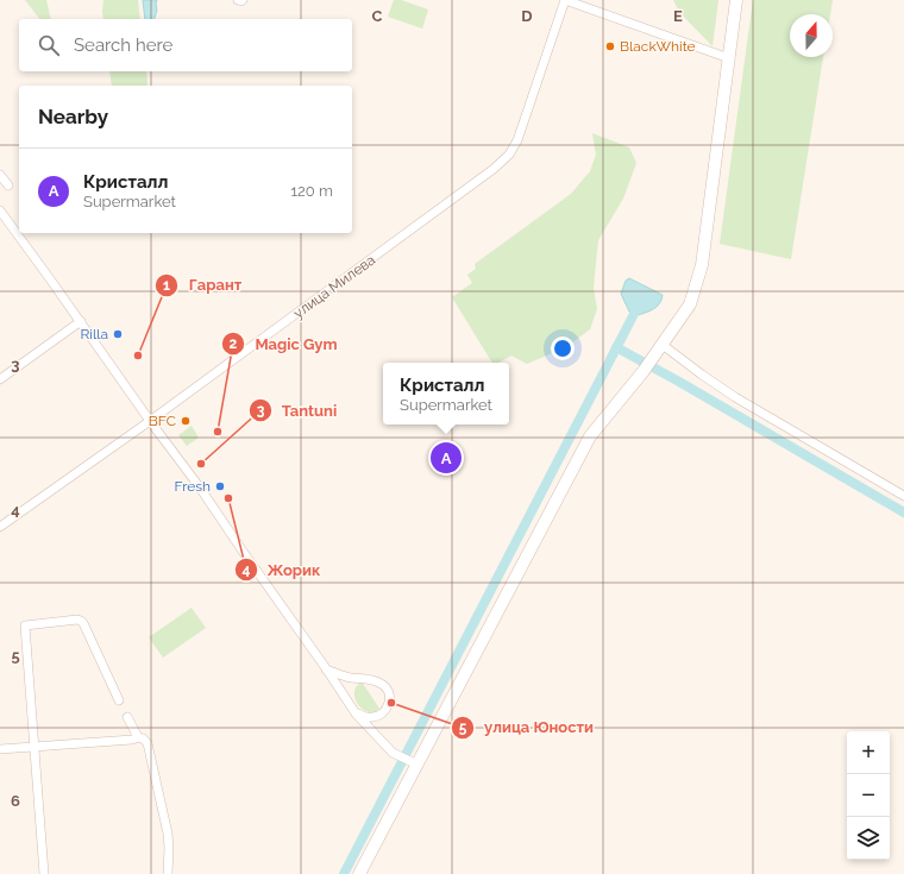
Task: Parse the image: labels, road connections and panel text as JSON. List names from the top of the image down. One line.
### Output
{"streets":{"street":["улица Милева"]},"places":["BlackWhite","Rilla","Гарант","BFC","Magic Gym","Tantuni","Fresh","Жорик","улица Юности"],"north":"top","page":{"search":"Search here","heading":"Nearby","list":[{"mark":"A","name":"Кристалл","note":"Supermarket","value":"120 m"}],"popup":["Кристалл","Supermarket"],"pins":"A","map_buttons":["+","−"]},"grid":{"columns":["C","D","E"],"rows":["3","4","5","6"]}}
